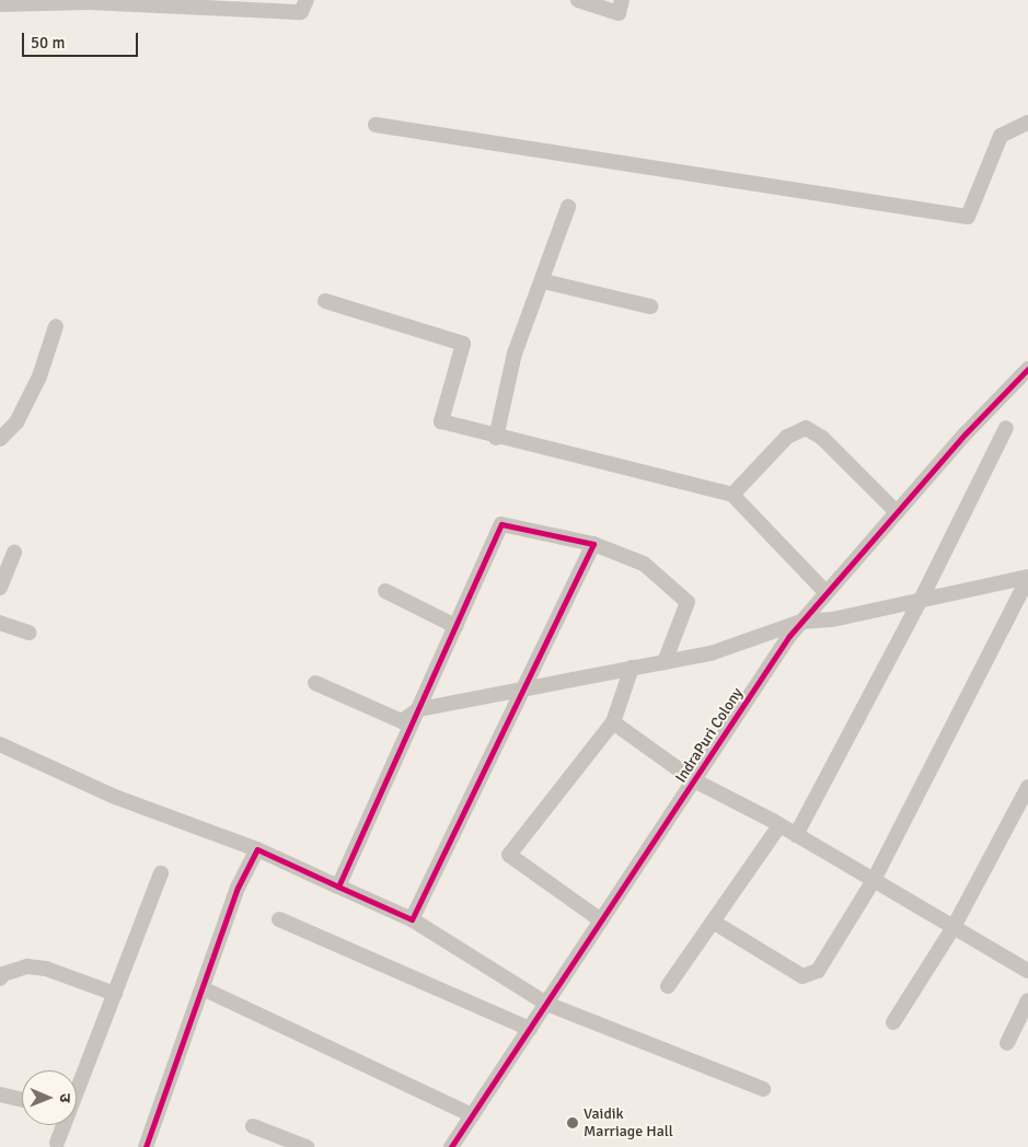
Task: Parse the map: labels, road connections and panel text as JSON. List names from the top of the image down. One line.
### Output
{"streets":{"street":["IndraPuri Colony"]},"places":["Vaidik Marriage Hall"],"scale_bar":"50 m","north":"right"}
